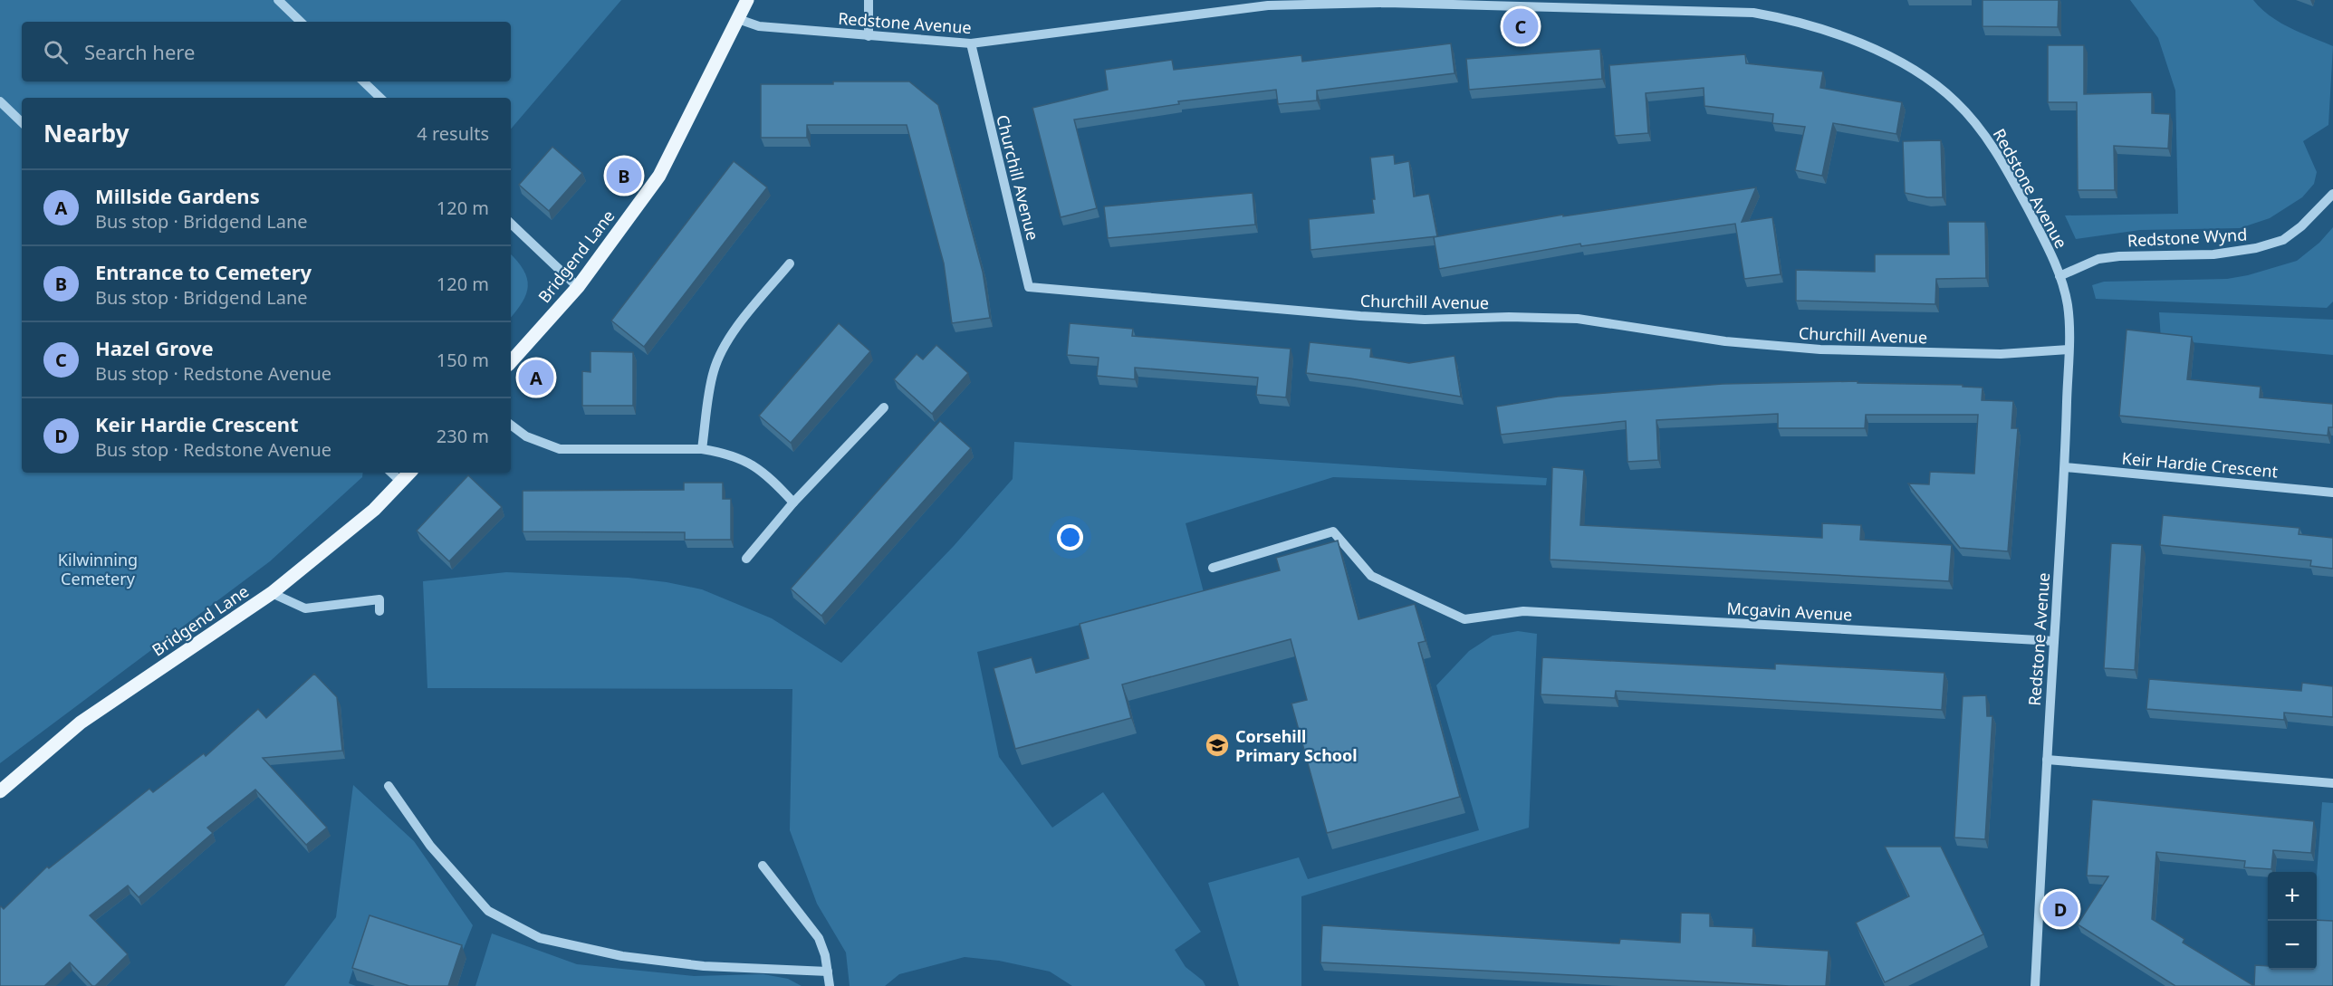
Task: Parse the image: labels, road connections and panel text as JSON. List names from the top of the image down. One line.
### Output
{"streets":{"main road":["Bridgend Lane"],"street":["Redstone Avenue","Churchill Avenue","Redstone Wynd","Keir Hardie Crescent","Mcgavin Avenue"]},"crossings":[["Redstone Avenue","Churchill Avenue"],["Redstone Avenue","Redstone Wynd"],["Redstone Avenue","Bridgend Lane"],["Redstone Avenue","Keir Hardie Crescent"],["Redstone Avenue","Mcgavin Avenue"]],"parks":["Kilwinning Cemetery"],"places":{"school or university":["Corsehill Primary School"]},"page":{"pins":["C","B","A","D"],"search":"Search here","heading":["Nearby","4 results"],"list":[{"mark":"A","name":"Millside Gardens","note":"Bus stop · Bridgend Lane","value":"120 m"},{"mark":"B","name":"Entrance to Cemetery","note":"Bus stop · Bridgend Lane","value":"120 m"},{"mark":"C","name":"Hazel Grove","note":"Bus stop · Redstone Avenue","value":"150 m"},{"mark":"D","name":"Keir Hardie Crescent","note":"Bus stop · Redstone Avenue","value":"230 m"}],"map_buttons":["+","−"]}}
